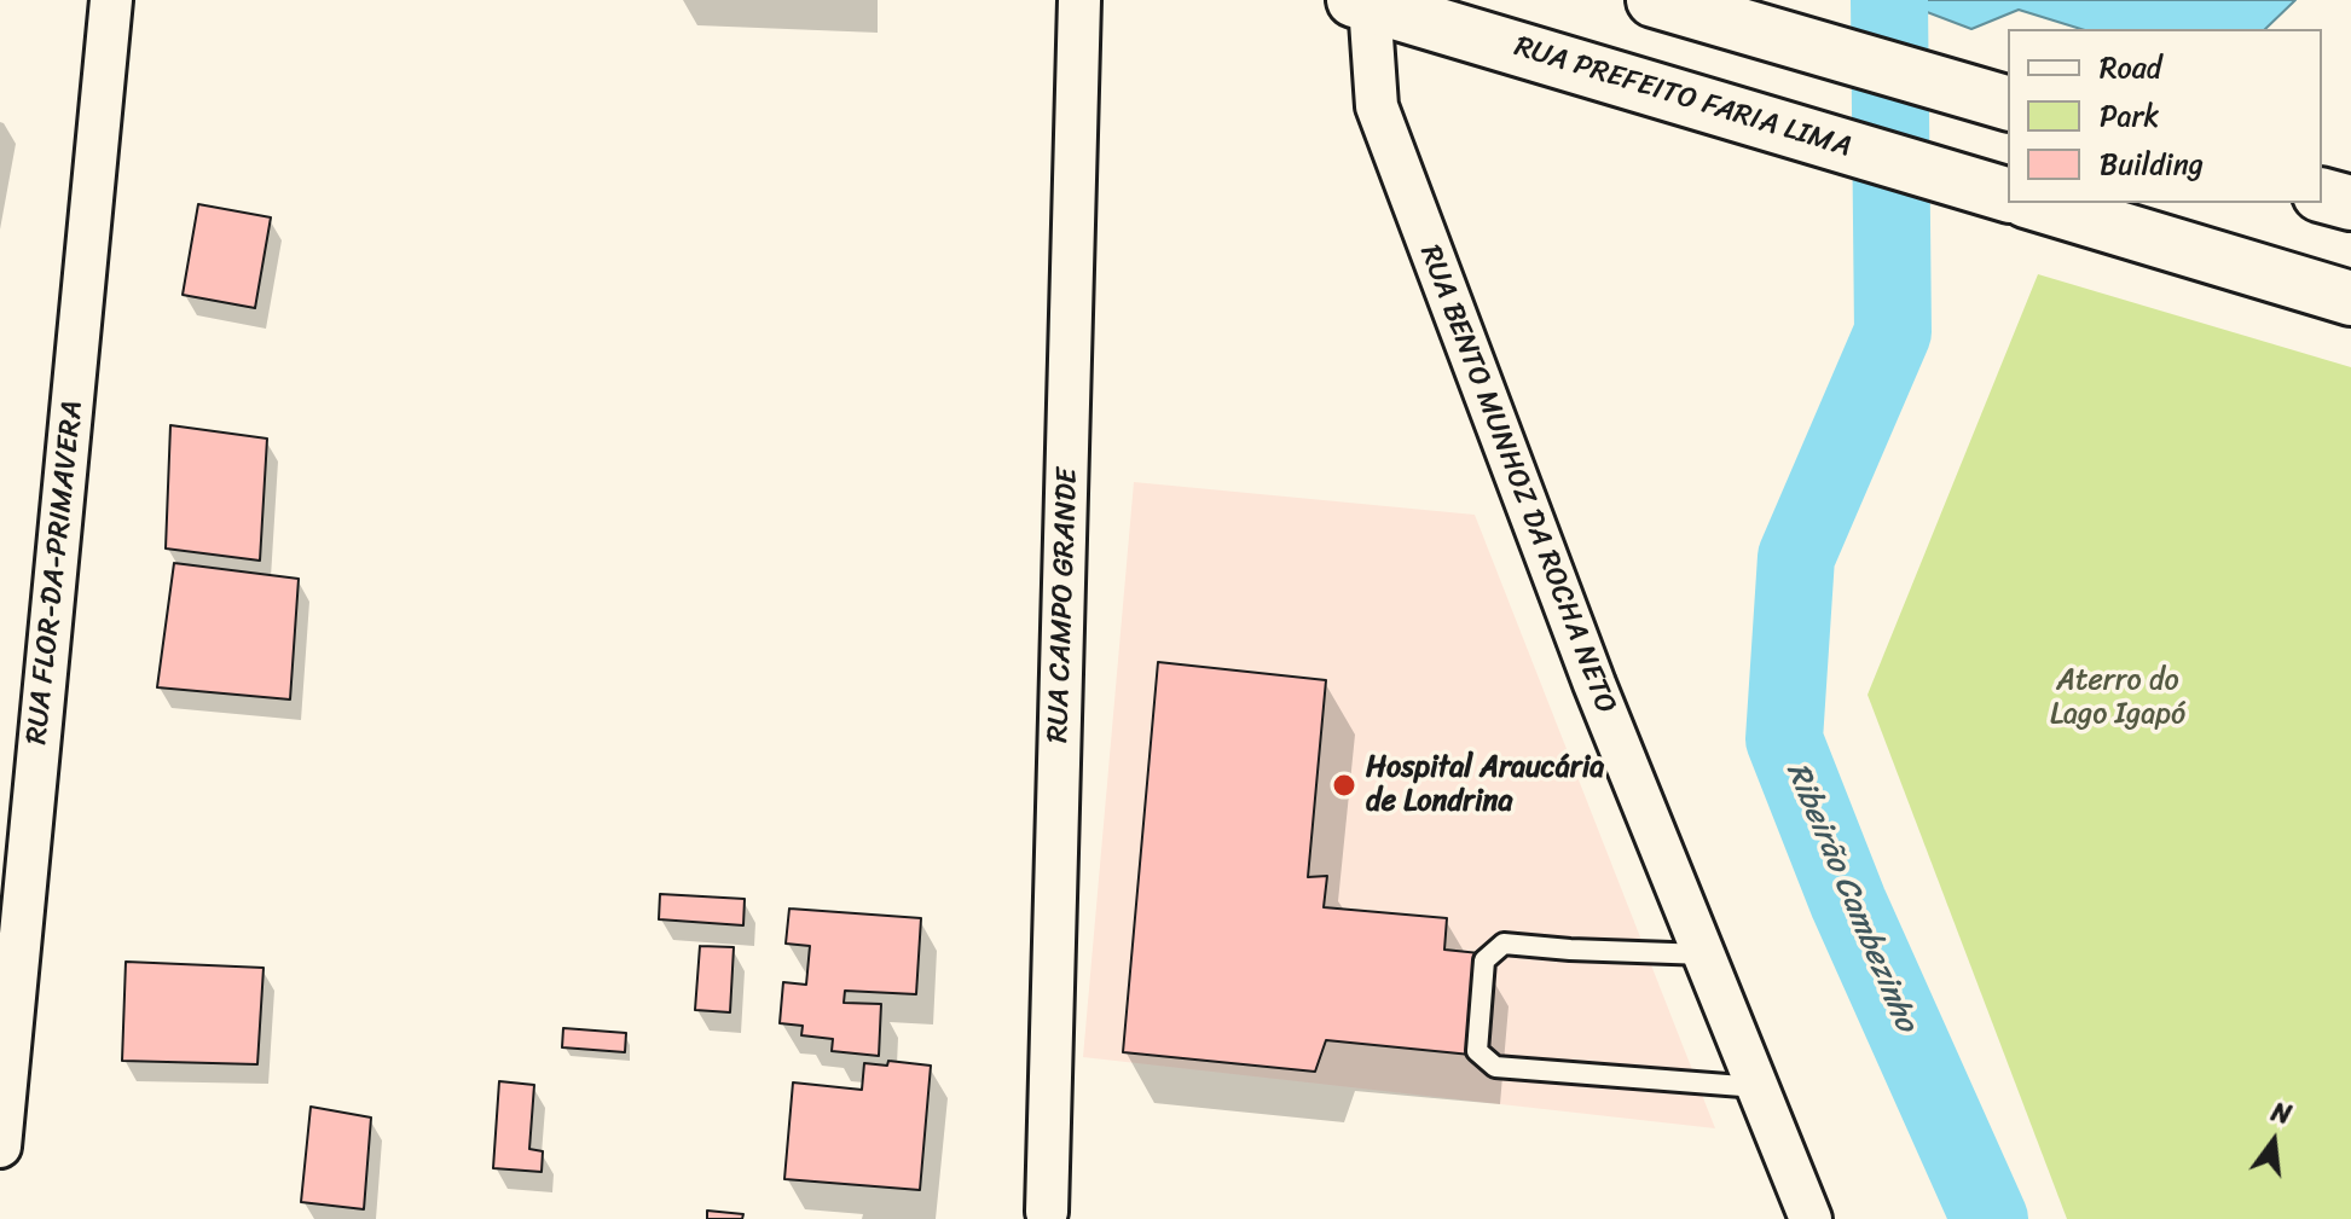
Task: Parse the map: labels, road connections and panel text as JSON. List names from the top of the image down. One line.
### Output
{"streets":{"main road":["RUA PREFEITO FARIA LIMA"],"street":["RUA BENTO MUNHOZ DA ROCHA NETO","RUA FLOR-DA-PRIMAVERA","RUA CAMPO GRANDE"]},"crossings":[["RUA PREFEITO FARIA LIMA","RUA BENTO MUNHOZ DA ROCHA NETO"]],"water":["Ribeirão Cambezinho"],"parks":["Aterro do Lago Igapó"],"places":["Hospital Araucária de Londrina"],"legend":["Road","Park","Building"],"north":"top"}
